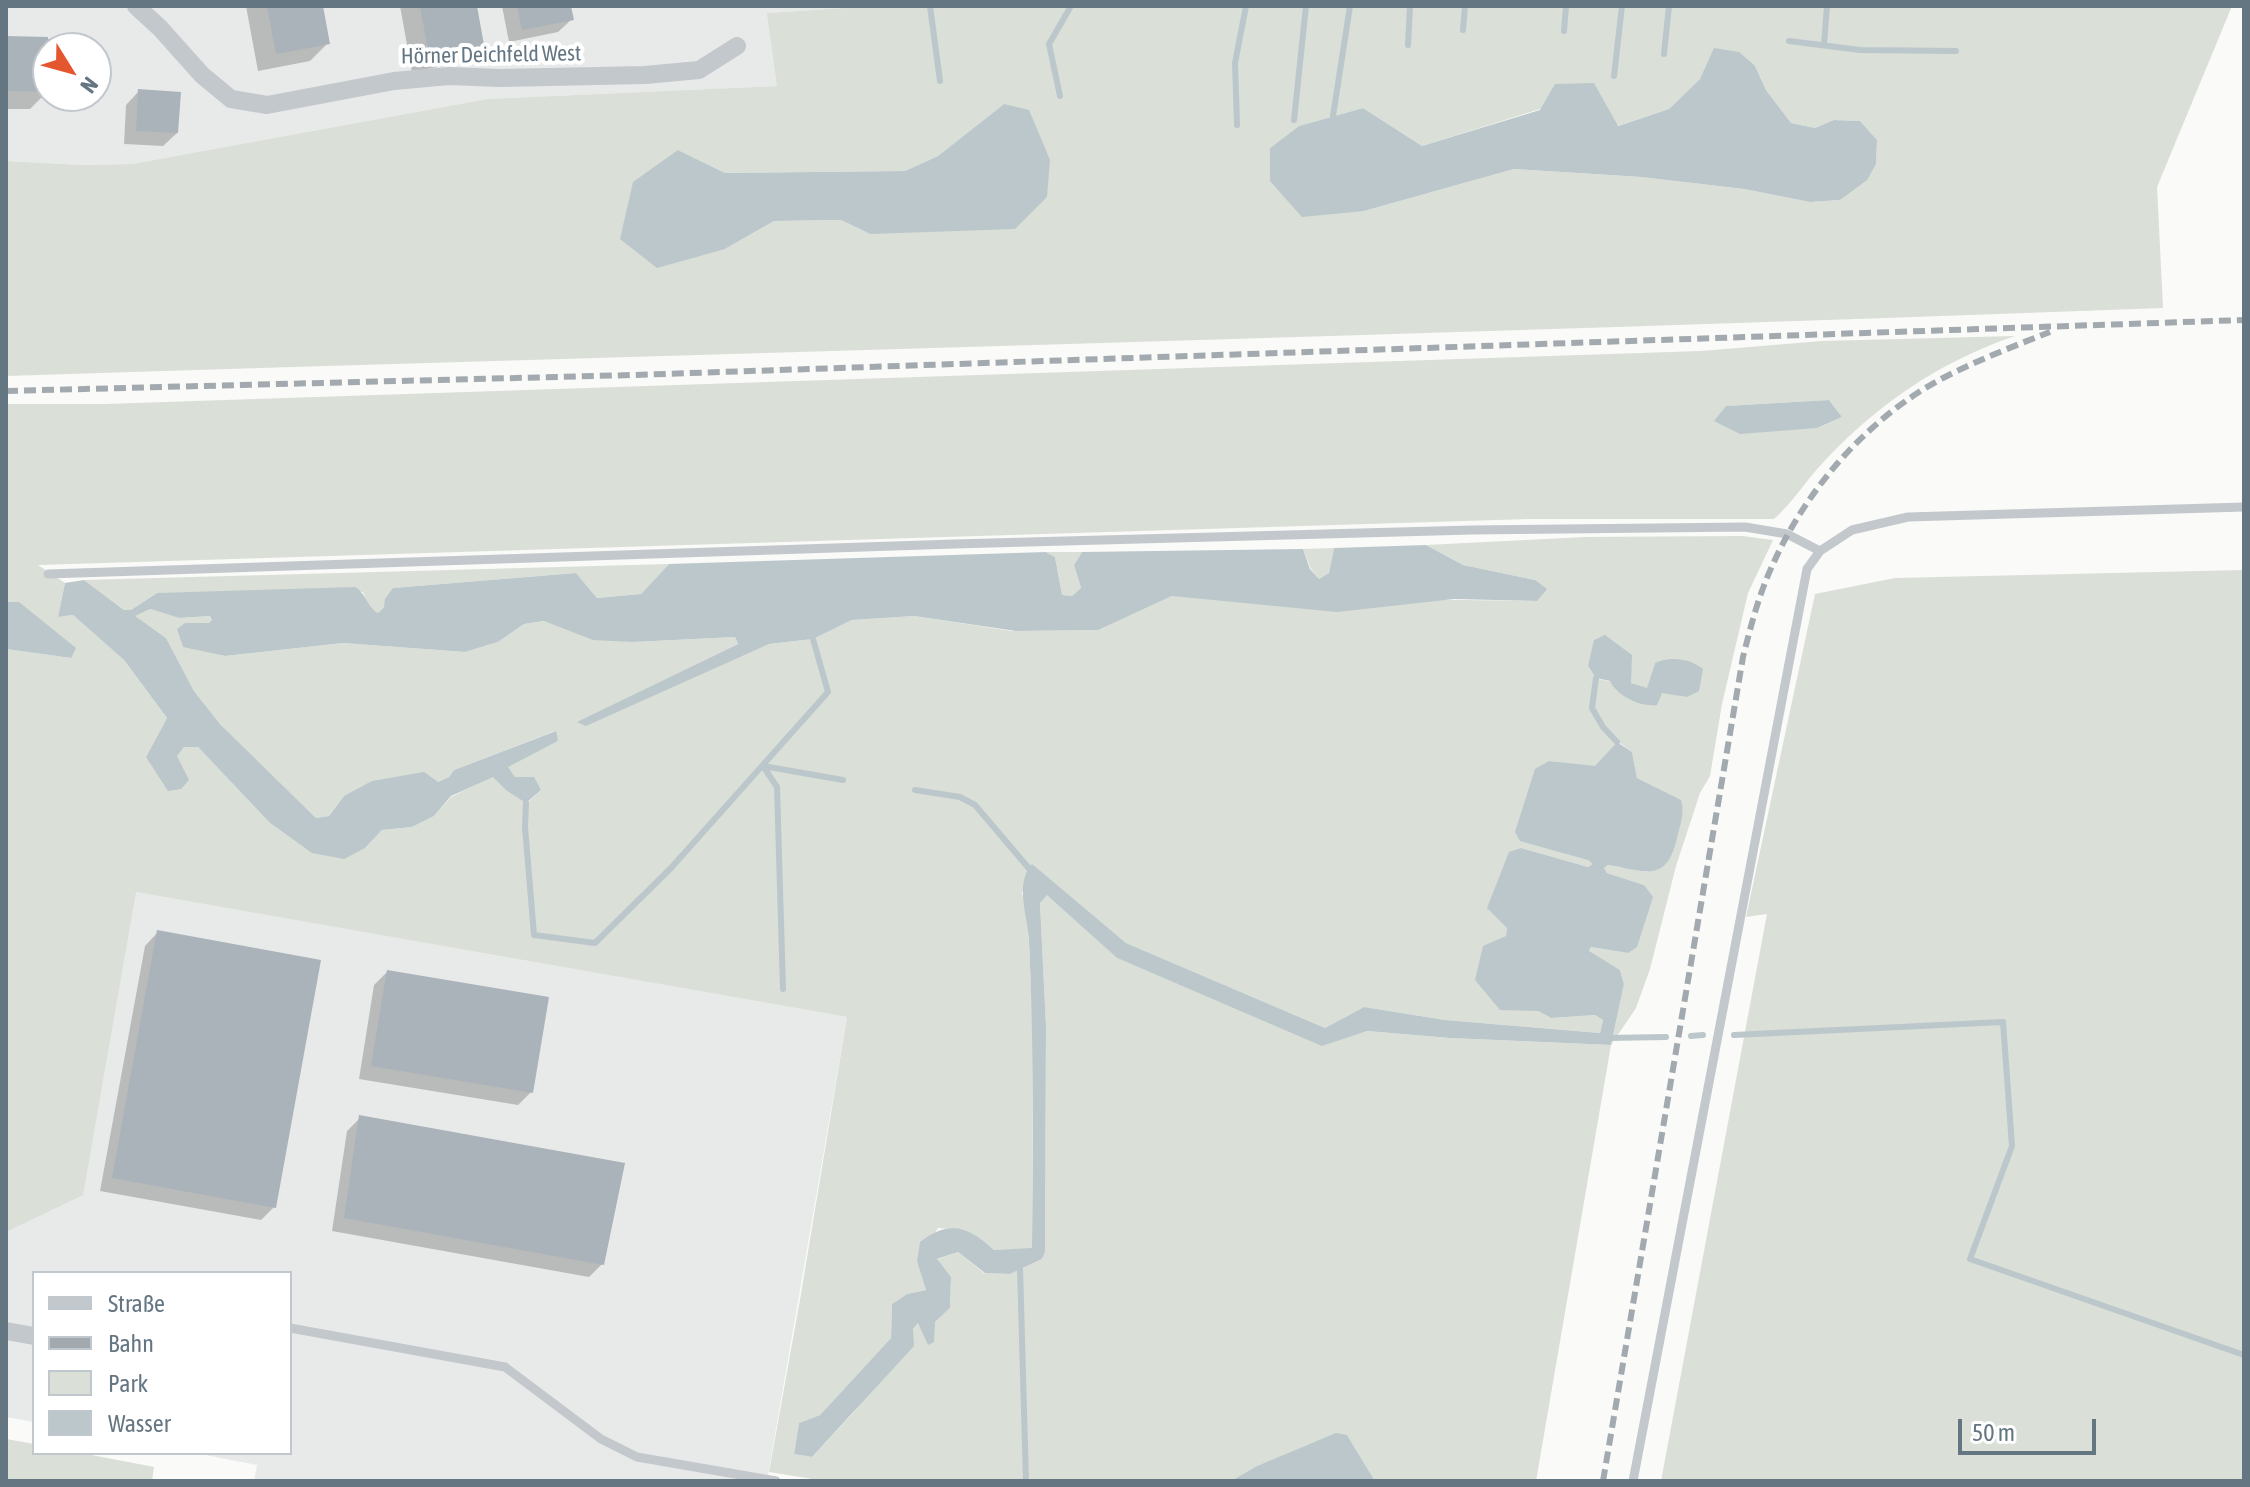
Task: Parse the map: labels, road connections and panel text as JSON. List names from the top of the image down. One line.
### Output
{"streets":{"street":["Hörner Deichfeld West"]},"legend":["Straße","Bahn","Park","Wasser"],"scale_bar":"50 m","north":"bottom right"}
